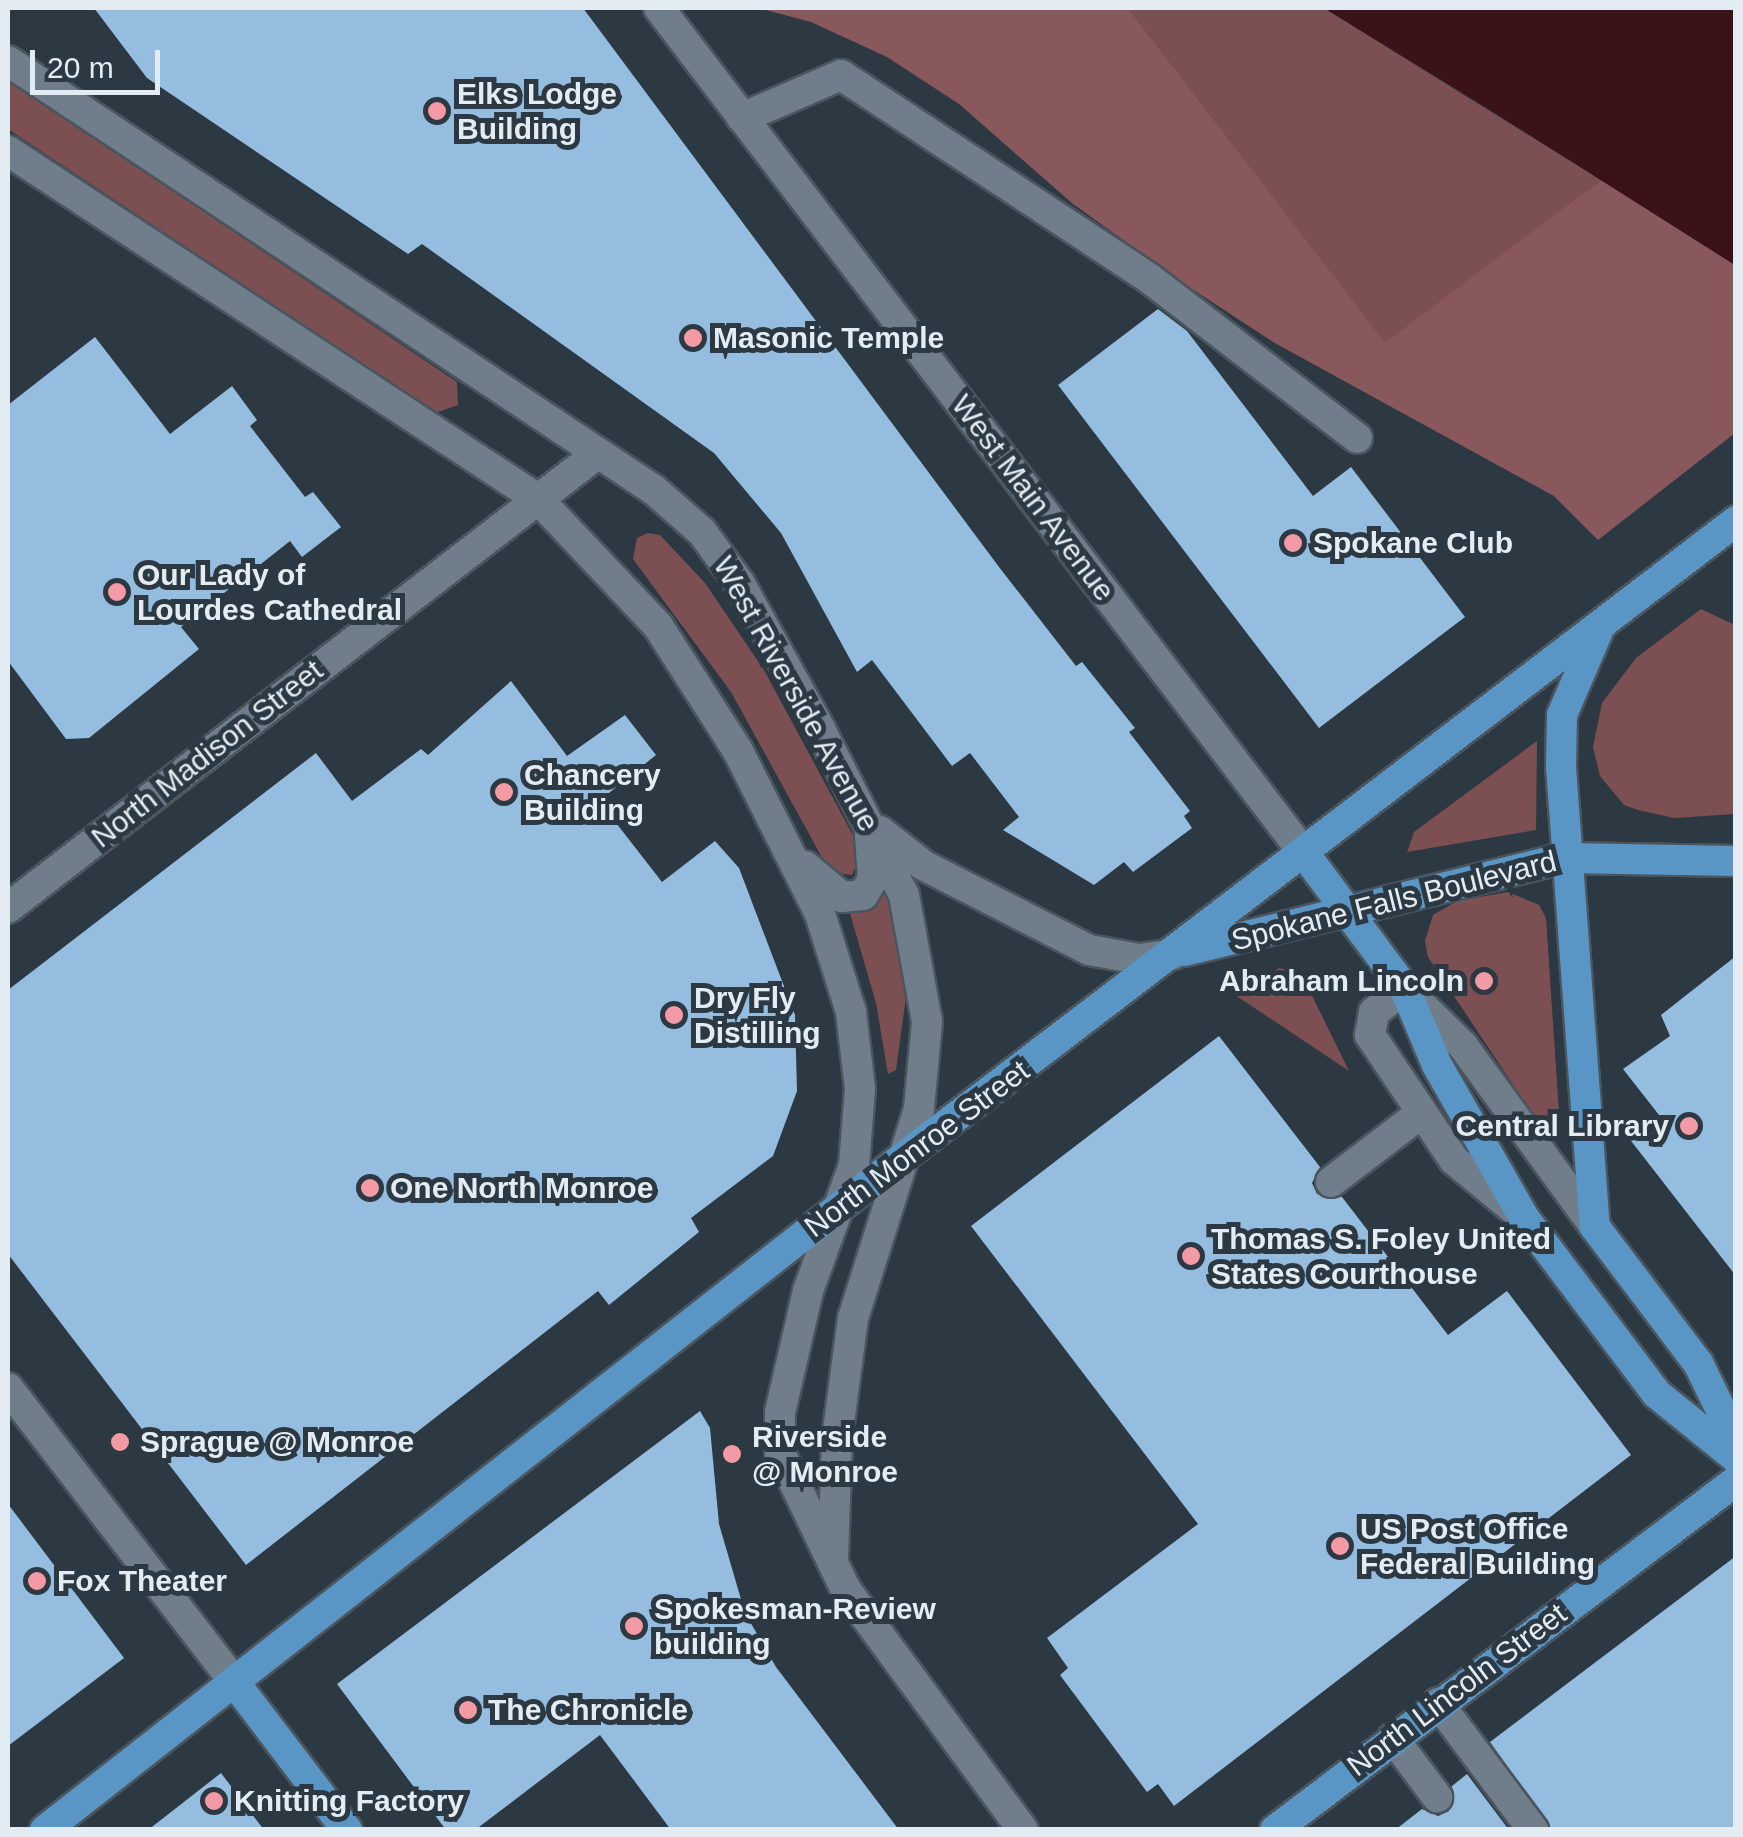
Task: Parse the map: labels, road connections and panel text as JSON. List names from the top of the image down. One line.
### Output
{"streets":{"main road":["West Main Avenue","Spokane Falls Boulevard","North Monroe Street","North Lincoln Street"],"street":["West Riverside Avenue","North Madison Street"]},"crossings":[["West Main Avenue","Spokane Falls Boulevard"],["West Main Avenue","North Monroe Street"],["West Riverside Avenue","North Madison Street"],["West Riverside Avenue","North Monroe Street"],["Spokane Falls Boulevard","North Monroe Street"]],"places":["Elks Lodge Building","Masonic Temple","Spokane Club","Our Lady of Lourdes Cathedral","Chancery Building","Abraham Lincoln","Dry Fly Distilling","Central Library","One North Monroe","Thomas S. Foley United States Courthouse","Sprague @ Monroe","Riverside @ Monroe","US Post Office Federal Building","Fox Theater","Spokesman-Review building","The Chronicle","Knitting Factory"],"scale_bar":"20 m"}
